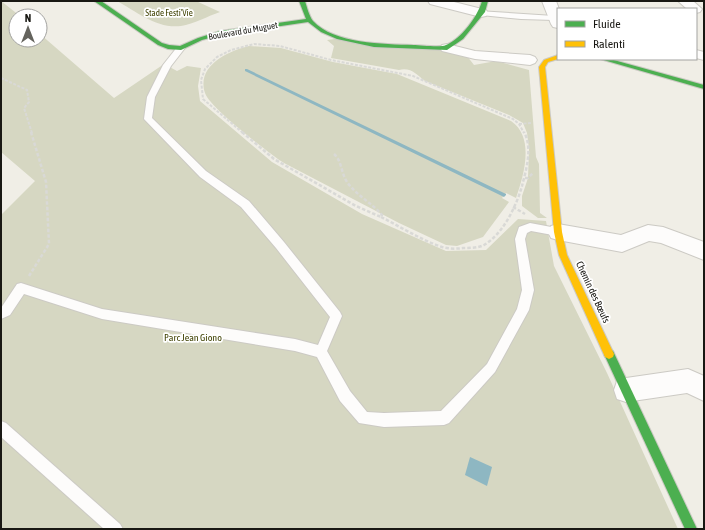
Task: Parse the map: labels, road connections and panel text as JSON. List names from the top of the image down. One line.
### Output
{"streets":{"street":["Boulevard du Muguet","Chemin des Bœufs"]},"parks":["Stade Festi'Vie","Parc Jean Giono"],"legend":["Fluide","Ralenti"],"north":"top"}
